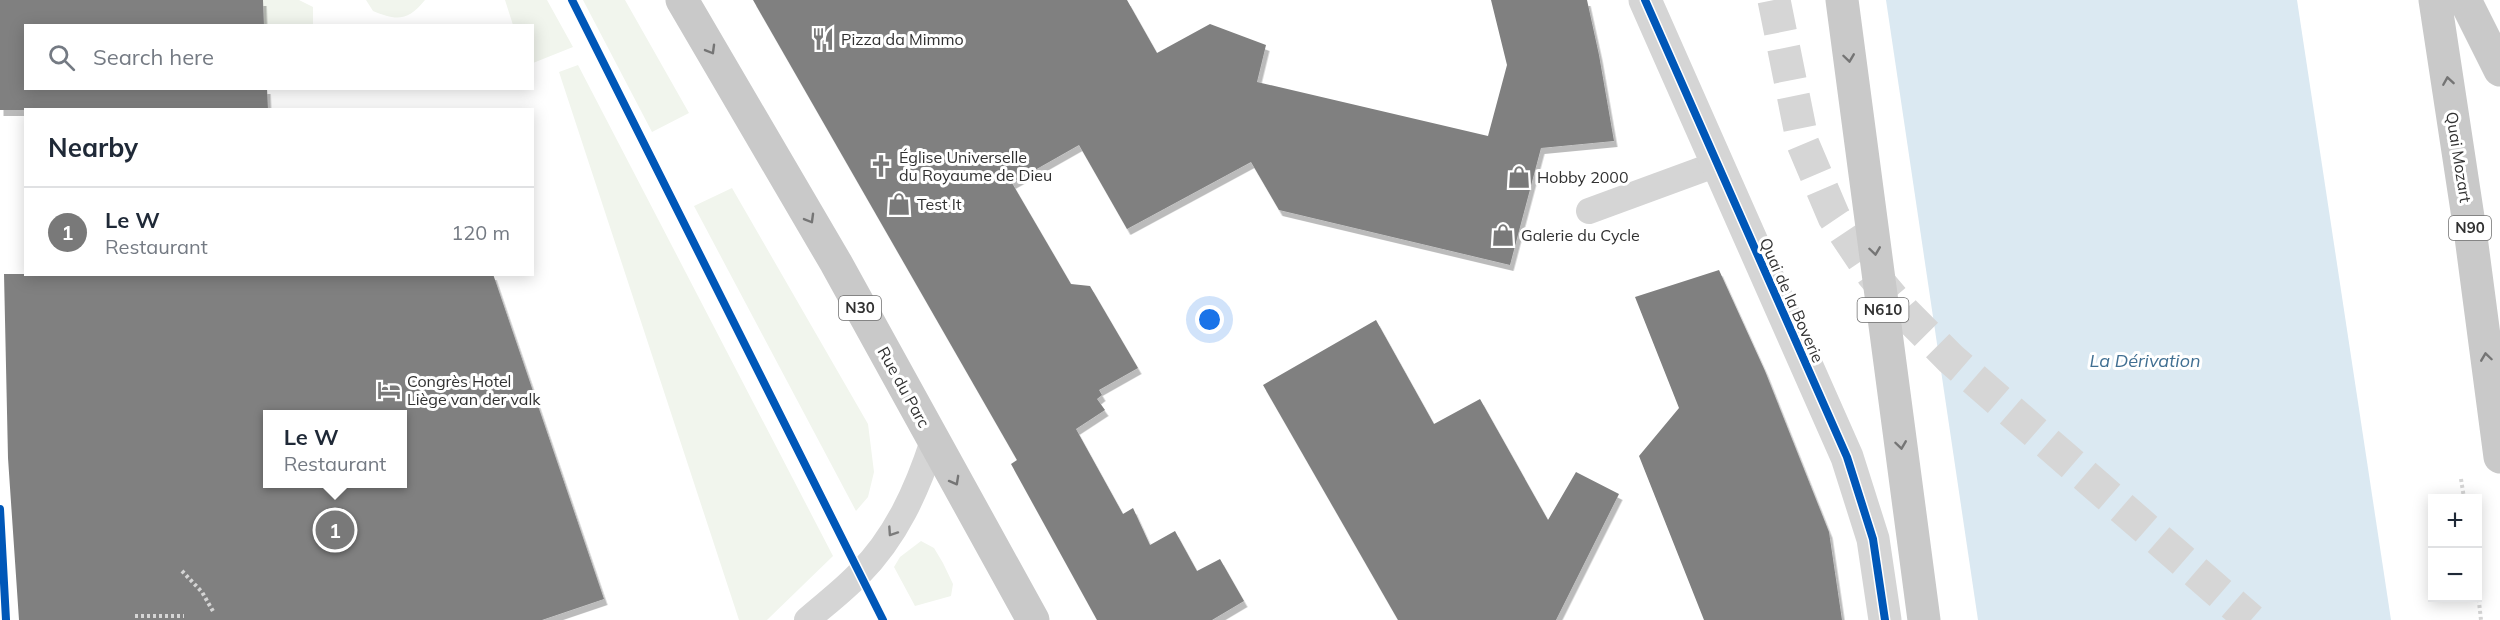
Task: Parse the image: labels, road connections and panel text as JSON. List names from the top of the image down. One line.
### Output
{"streets":{"main road":["Quai Mozart","N90","N30","N610","Rue du Parc"],"street":["Quai de la Boverie"]},"one_way":["Quai Mozart","Rue du Parc"],"water":["La Dérivation"],"places":{"restaurant":["Pizza da Mimmo"],"church":["Église Universelle du Royaume de Dieu"],"shop":["Hobby 2000","Test It","Galerie du Cycle"],"hotel":["Congrès Hotel Liège van der valk"]},"page":{"search":"Search here","heading":"Nearby","list":[{"mark":"1","name":"Le W","note":"Restaurant","value":"120 m"}],"popup":["Le W","Restaurant"],"map_buttons":["+","−"],"pins":"1"}}
